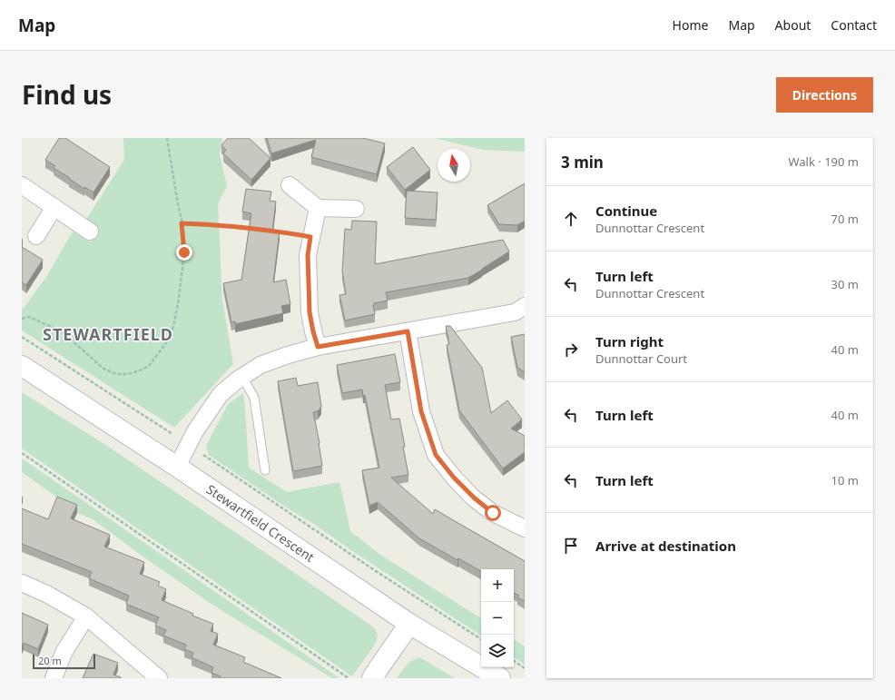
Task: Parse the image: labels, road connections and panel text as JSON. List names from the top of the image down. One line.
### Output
{"streets":{"street":["Stewartfield Crescent"]},"districts":["STEWARTFIELD"],"scale_bar":"20 m","north":"top","page":{"header":"Map","nav":["Home","Map","About","Contact"],"title":"Find us","buttons":"Directions","heading":["3 min","Walk · 190 m"],"list":[["Continue","Dunnottar Crescent","70 m"],["Turn left","Dunnottar Crescent","30 m"],["Turn right","Dunnottar Court","40 m"],["Turn left","40 m"],["Turn left","10 m"],"Arrive at destination"],"map_buttons":["+","−"],"scale":"20 m"}}
